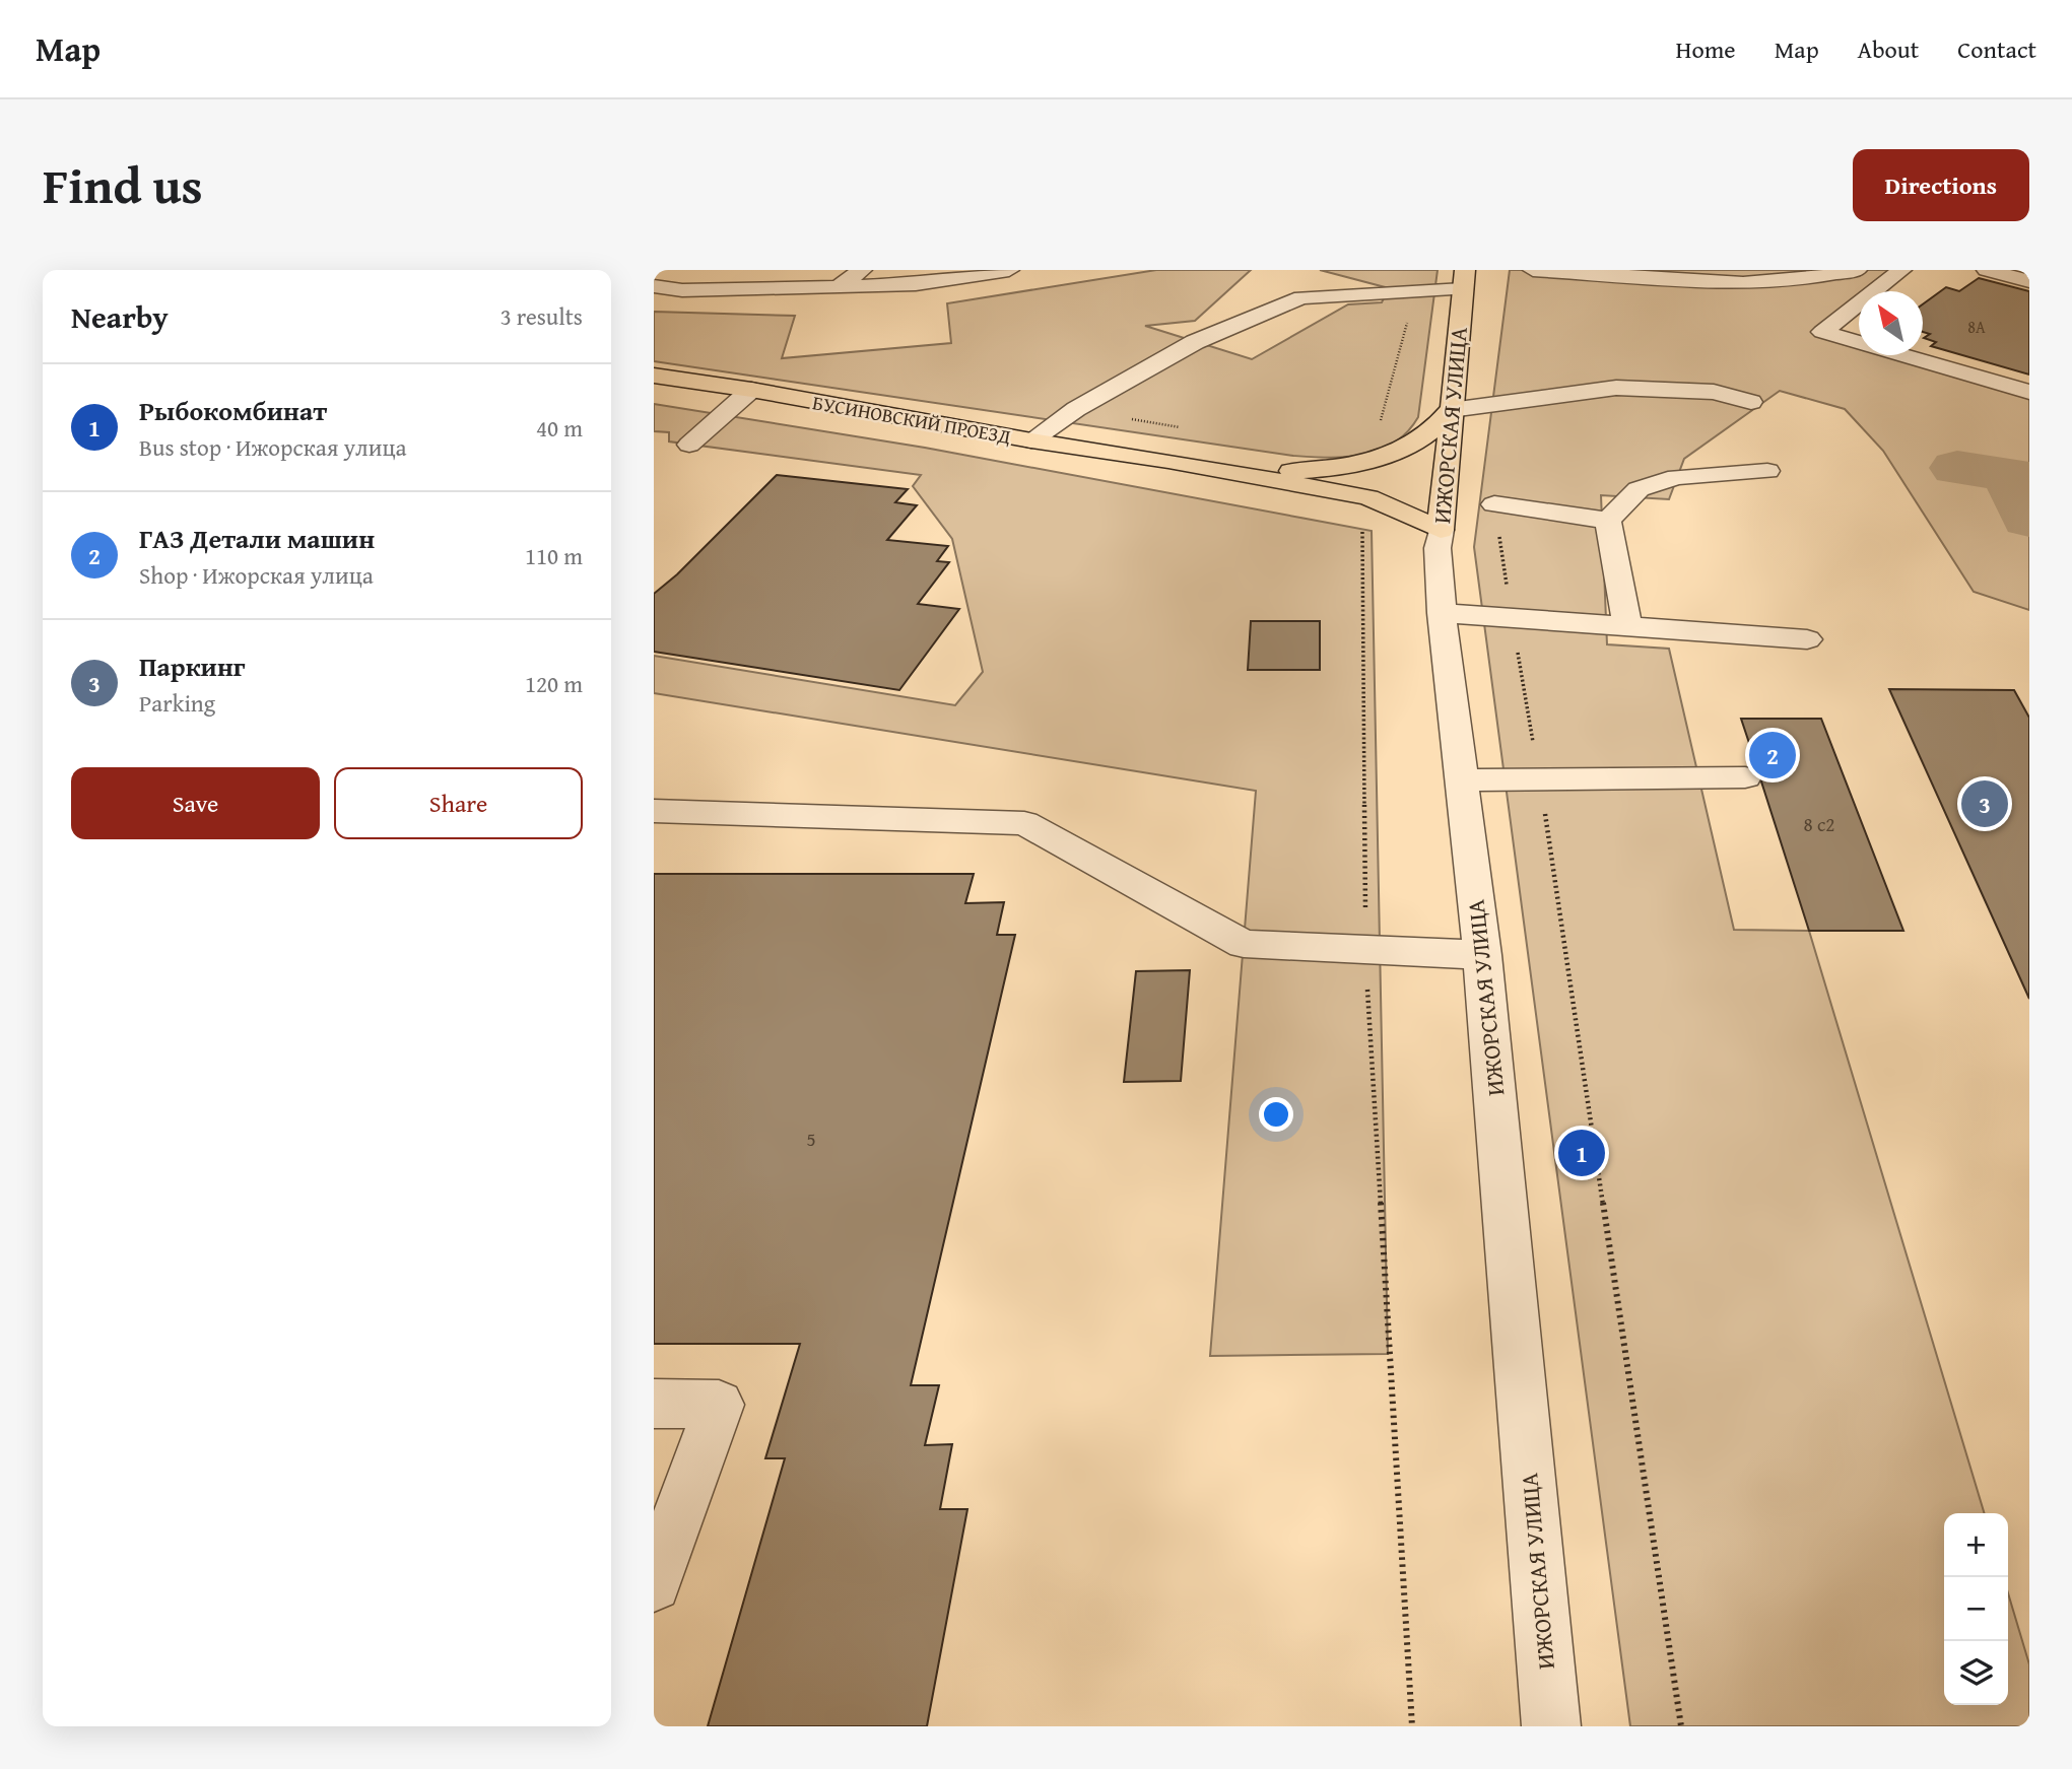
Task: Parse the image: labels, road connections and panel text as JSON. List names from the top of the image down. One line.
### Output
{"streets":{"main road":["БУСИНОВСКИЙ ПРОЕЗД","ИЖОРСКАЯ УЛИЦА"]},"house_numbers":["8А","8 с2","5"],"north":"top left","page":{"header":"Map","nav":["Home","Map","About","Contact"],"title":"Find us","buttons":["Directions",["Save","Share"]],"heading":["Nearby","3 results"],"list":[{"mark":"1","name":"Рыбокомбинат","note":"Bus stop · Ижорская улица","value":"40 m"},{"mark":"2","name":"ГАЗ Детали машин","note":"Shop · Ижорская улица","value":"110 m"},{"mark":"3","name":"Паркинг","note":"Parking","value":"120 m"}],"pins":["2","3","1"],"map_buttons":["+","−"]}}
